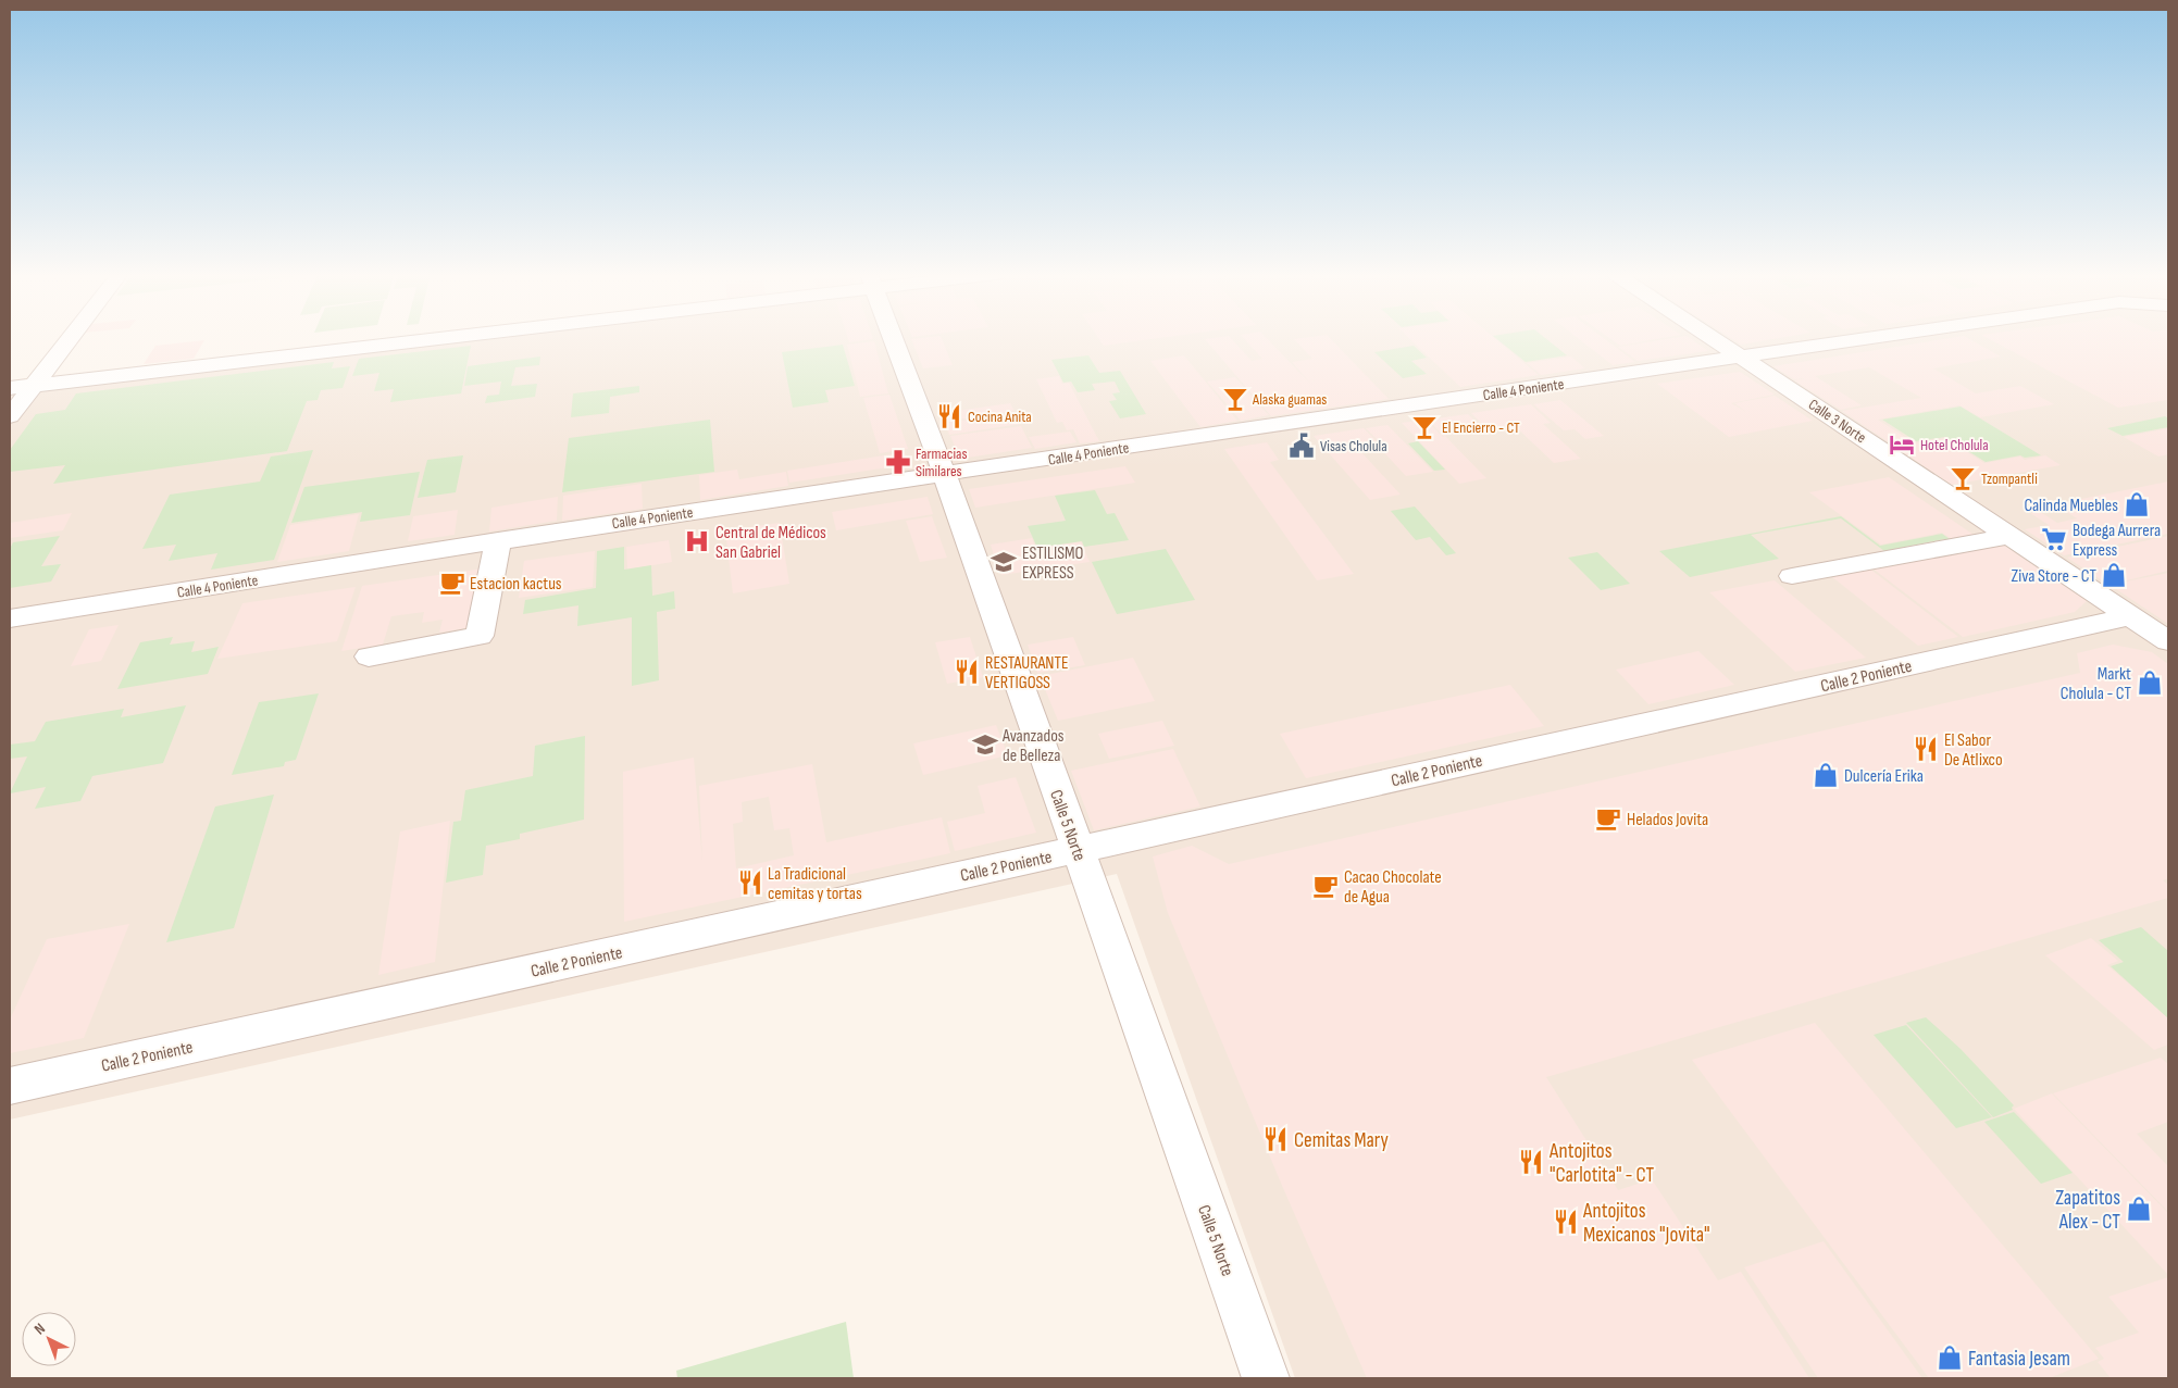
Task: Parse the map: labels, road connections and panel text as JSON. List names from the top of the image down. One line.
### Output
{"streets":{"street":["Calle 4 Poniente","Calle 3 Norte","Calle 2 Poniente","Calle 5 Norte"]},"crossings":[["Calle 4 Poniente","Calle 3 Norte"],["Calle 4 Poniente","Calle 5 Norte"],["Calle 3 Norte","Calle 2 Poniente"],["Calle 2 Poniente","Calle 5 Norte"]],"places":{"bar":["Alaska guamas","El Encierro - CT","Tzompantli"],"restaurant":["Cocina Anita","RESTAURANTE VERTIGOSS","El Sabor De Atlixco","La Tradicional cemitas y tortas","Cemitas Mary","Antojitos \"Carlotita\" - CT","Antojitos Mexicanos \"Jovita\""],"hotel":["Hotel Cholula"],"public building":["Visas Cholula"],"pharmacy":["Farmacias Similares"],"shop":["Calinda Muebles","Ziva Store - CT","Markt Cholula - CT","Dulcería Erika","Zapatitos Alex - CT","Fantasia Jesam"],"supermarket":["Bodega Aurrera Express"],"hospital":["Central de Médicos San Gabriel"],"school or university":["ESTILISMO EXPRESS","Avanzados de Belleza"],"cafe":["Estacion kactus","Helados Jovita","Cacao Chocolate de Agua"]},"north":"top left"}
